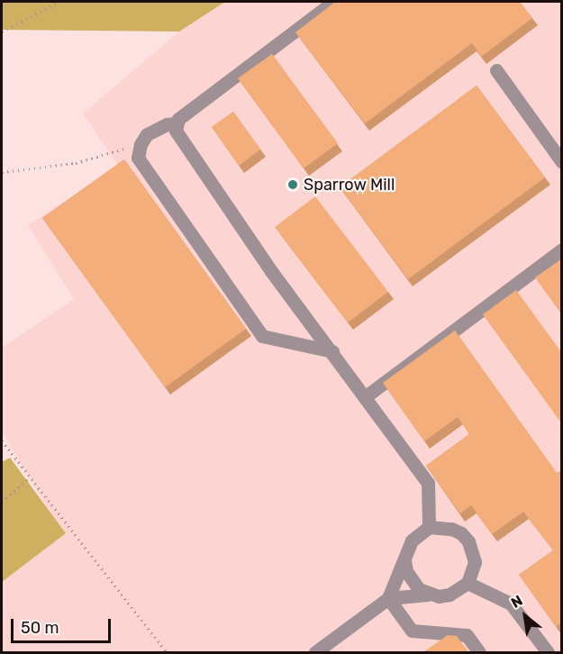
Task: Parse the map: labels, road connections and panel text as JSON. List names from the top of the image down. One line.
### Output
{"places":["Sparrow Mill"],"scale_bar":"50 m","north":"top left"}
